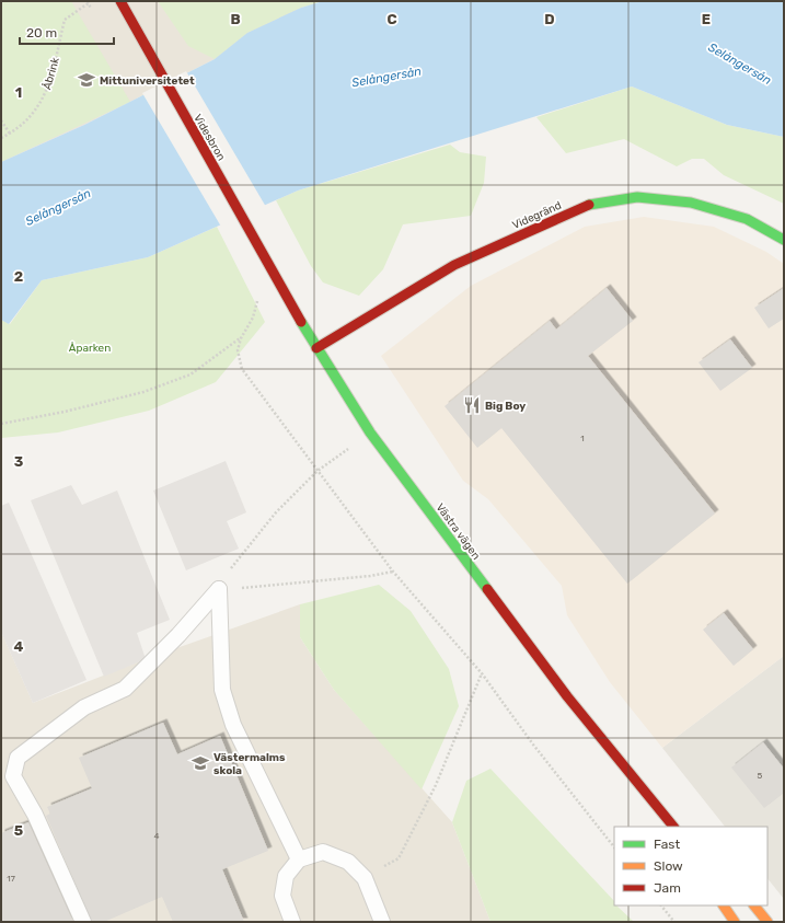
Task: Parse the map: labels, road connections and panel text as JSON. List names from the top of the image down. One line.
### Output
{"streets":{"street":["Videsbron","Videgränd","Västra vägen"],"path":["Åbrink"]},"crossings":[["Videsbron","Västra vägen"],["Videgränd","Västra vägen"]],"water":["Selångersån"],"parks":["Åparken"],"places":{"school or university":["Mittuniversitetet","Västermalms skola"],"restaurant":["Big Boy"]},"house_numbers":["1","5","4","17"],"legend":["Fast","Slow","Jam"],"scale_bar":"20 m","grid":{"columns":["B","C","D","E"],"rows":["1","2","3","4","5"]}}
